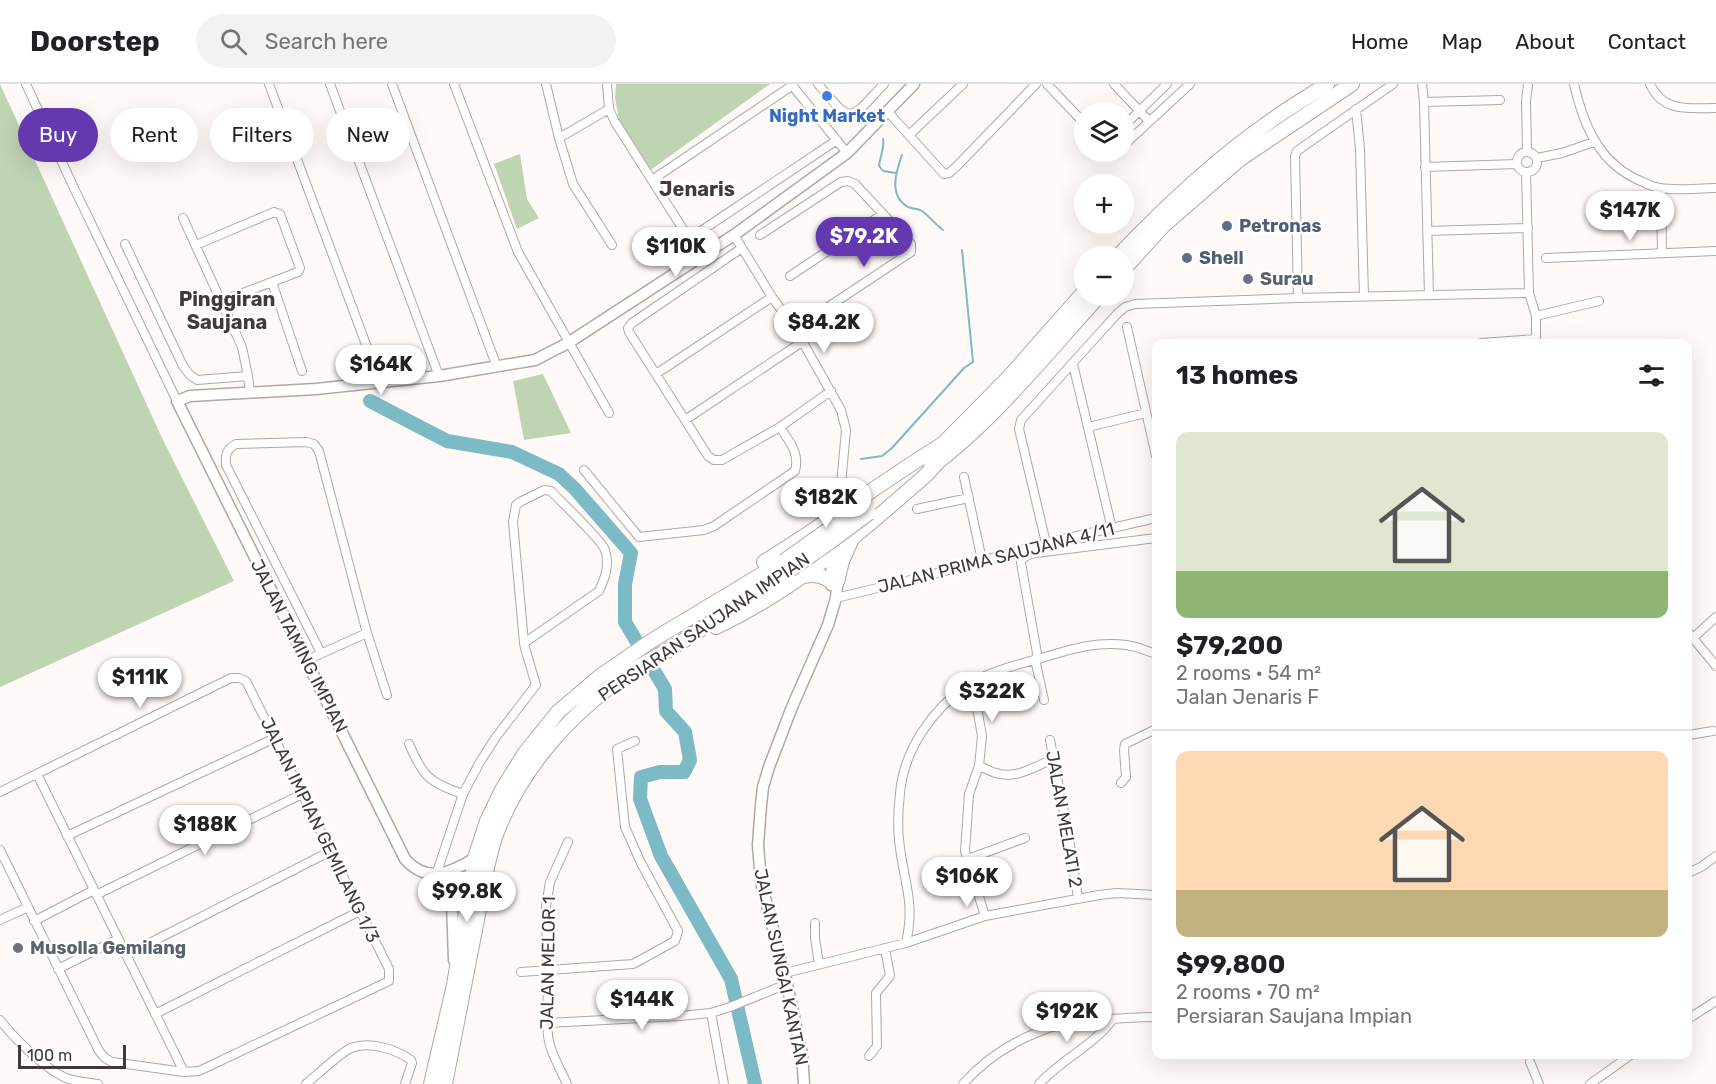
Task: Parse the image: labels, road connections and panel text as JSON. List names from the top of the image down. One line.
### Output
{"streets":{"highway":["PERSIARAN SAUJANA IMPIAN"],"street":["JALAN PRIMA SAUJANA 4/11","JALAN TAMING IMPIAN","JALAN MELATI 2","JALAN IMPIAN GEMILANG 1/3","JALAN MELOR 1","JALAN SUNGAI KANTAN"]},"crossings":[["JALAN PRIMA SAUJANA 4/11","JALAN SUNGAI KANTAN"],["JALAN MELATI 2","JALAN MELOR 1"],["JALAN MELATI 2","JALAN SUNGAI KANTAN"]],"districts":["Jenaris","Pinggiran Saujana"],"places":["Night Market","Petronas","Shell","Surau","Musolla Gemilang"],"scale_bar":"100 m","page":{"header":"Doorstep","search":"Search here","nav":["Home","Map","About","Contact"],"map_buttons":["+","−"],"chip":["Buy","Rent","Filters","New"],"price":["$147K","$79.2K","$110K","$84.2K","$164K","$182K","$111K","$322K","$188K","$106K","$99.8K","$144K","$192K"],"heading":"13 homes","list":[{"name":"$79,200","note":"2 rooms · 54 m² · Jalan Jenaris F"},{"name":"$99,800","note":"2 rooms · 70 m² · Persiaran Saujana Impian"}],"scale":"100 m"}}
